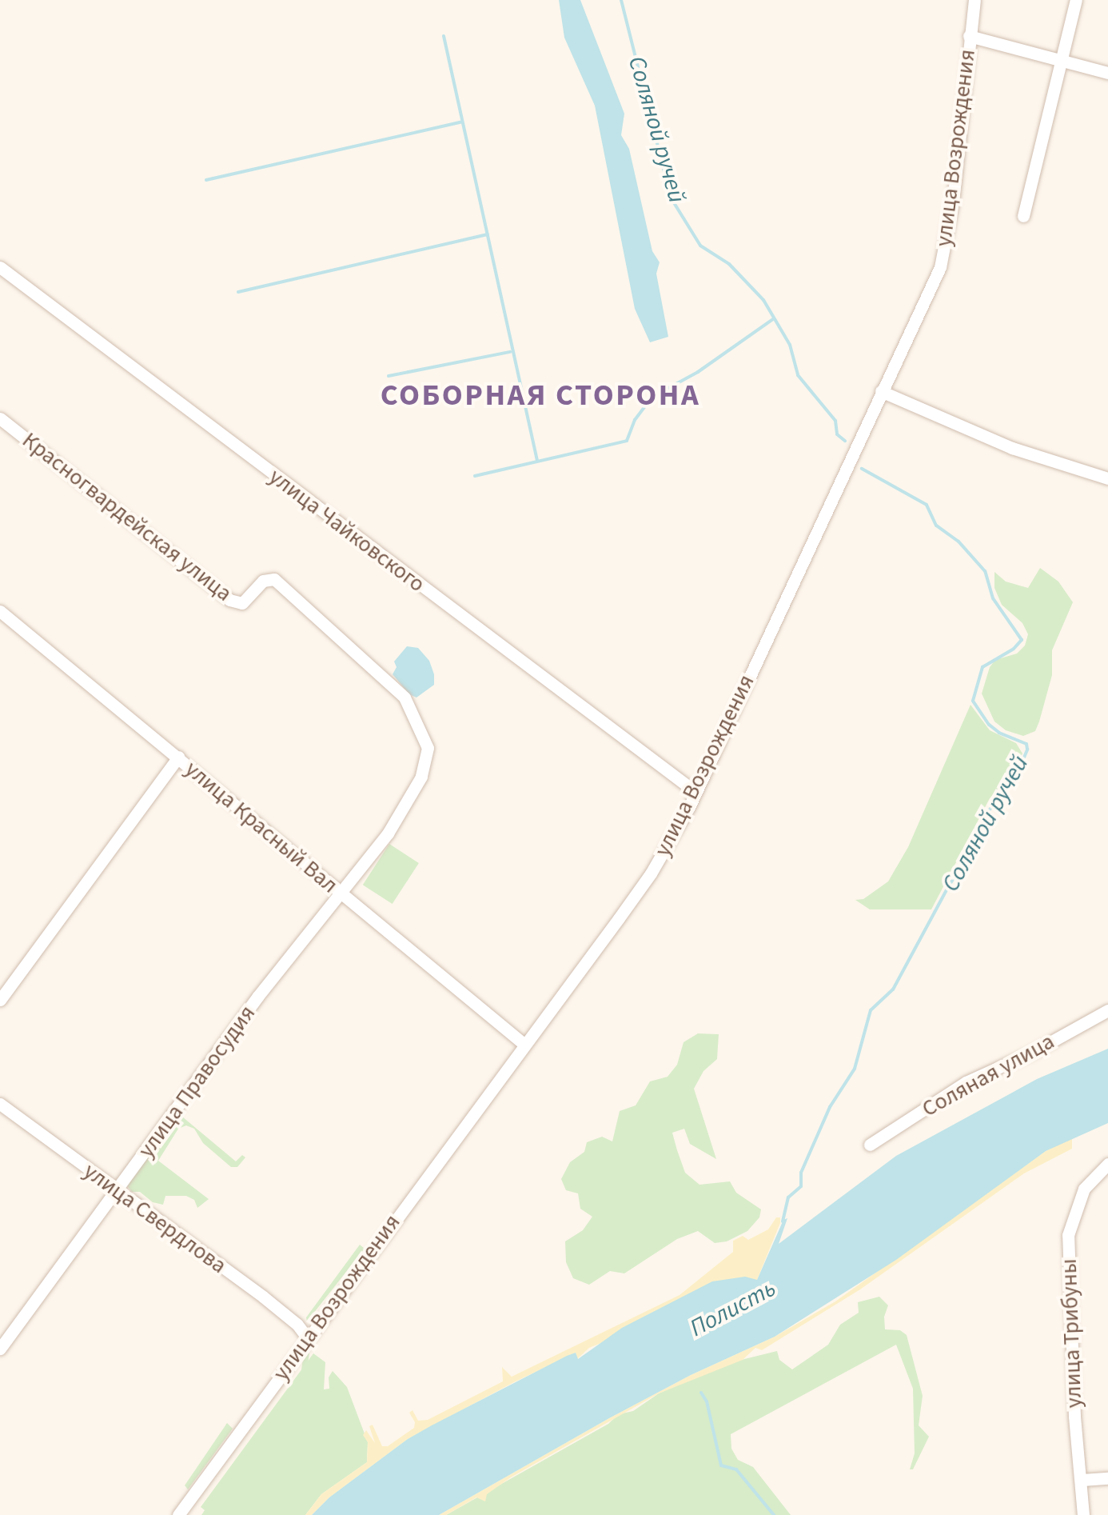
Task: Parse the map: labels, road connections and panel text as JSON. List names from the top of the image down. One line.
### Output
{"streets":{"street":["улица Возрождения","Красногвардейская улица","улица Чайковского","улица Красный Вал","Соляная улица","улица Правосудия","улица Свердлова","улица Трибуны"]},"crossings":[["улица Возрождения","улица Чайковского"],["улица Возрождения","улица Красный Вал"],["улица Возрождения","улица Свердлова"],["Красногвардейская улица","улица Красный Вал"],["Красногвардейская улица","улица Правосудия"],["улица Красный Вал","улица Правосудия"],["улица Правосудия","улица Свердлова"]],"districts":["СОБОРНАЯ СТОРОНА"],"water":["Соляной ручей","Полисть"]}
